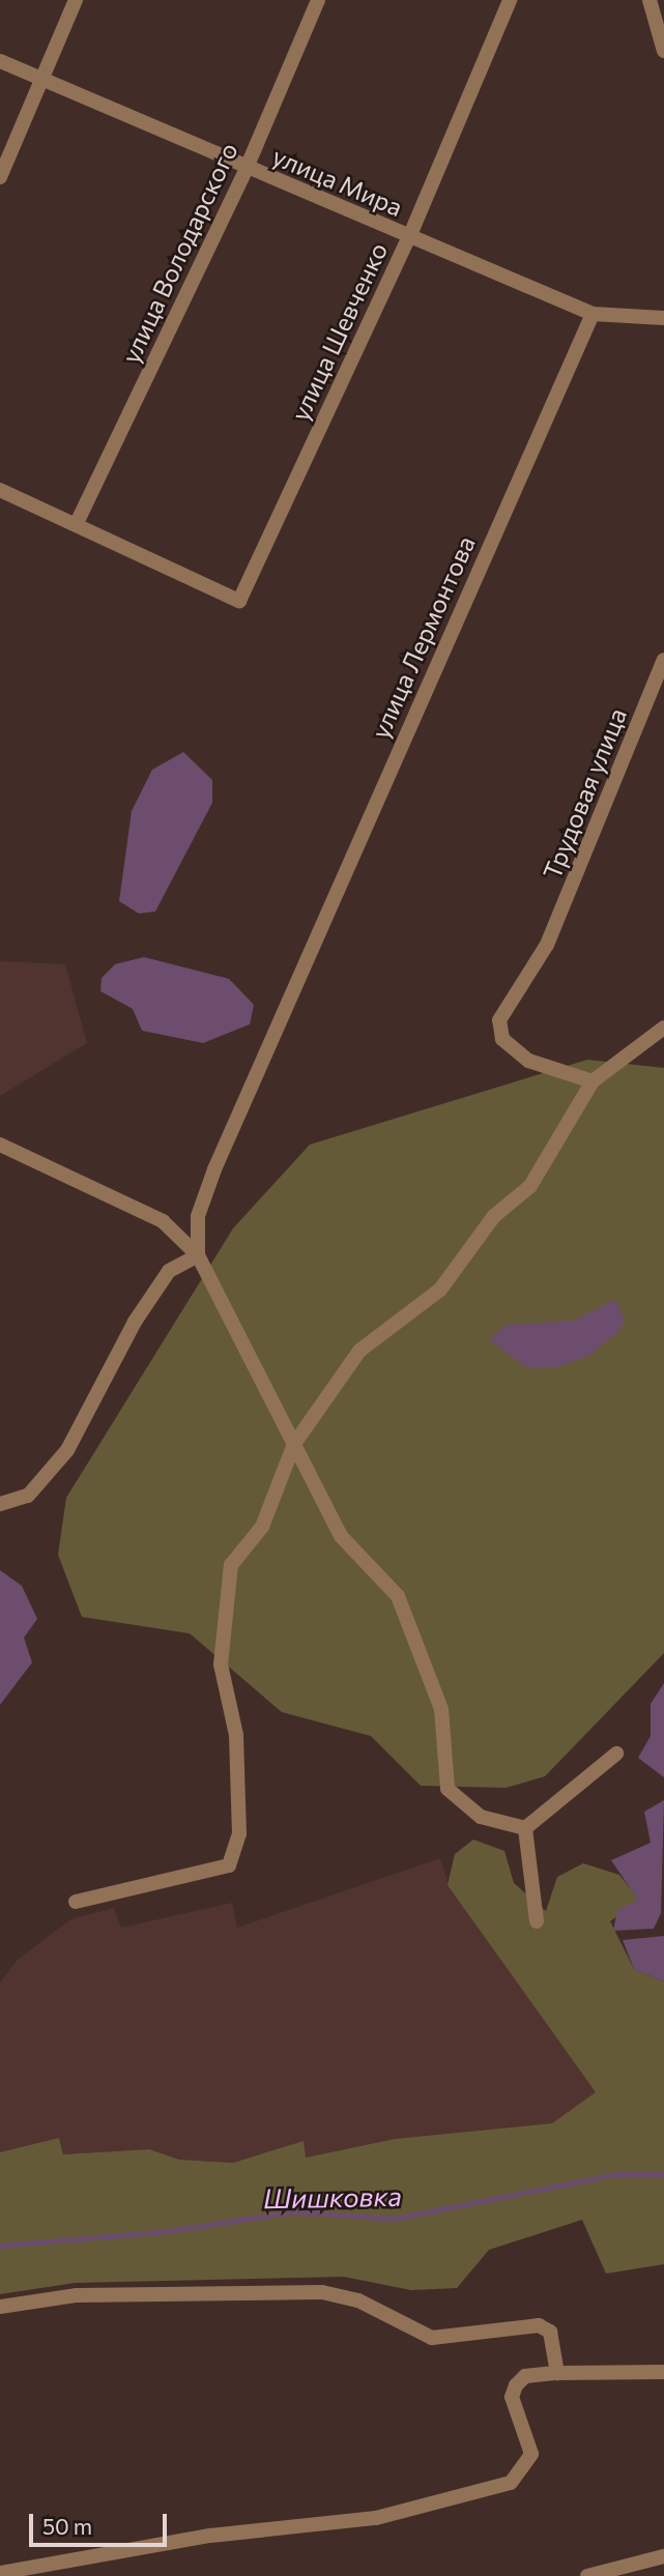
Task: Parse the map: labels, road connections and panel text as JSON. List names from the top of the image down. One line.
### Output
{"streets":{"street":["улица Мира","улица Володарского","улица Шевченко","улица Лермонтова","Трудовая улица"]},"crossings":[["улица Мира","улица Володарского"],["улица Мира","улица Шевченко"],["улица Мира","улица Лермонтова"],["улица Володарского","улица Шевченко"]],"water":["Шишковка"],"scale_bar":"50 m"}
